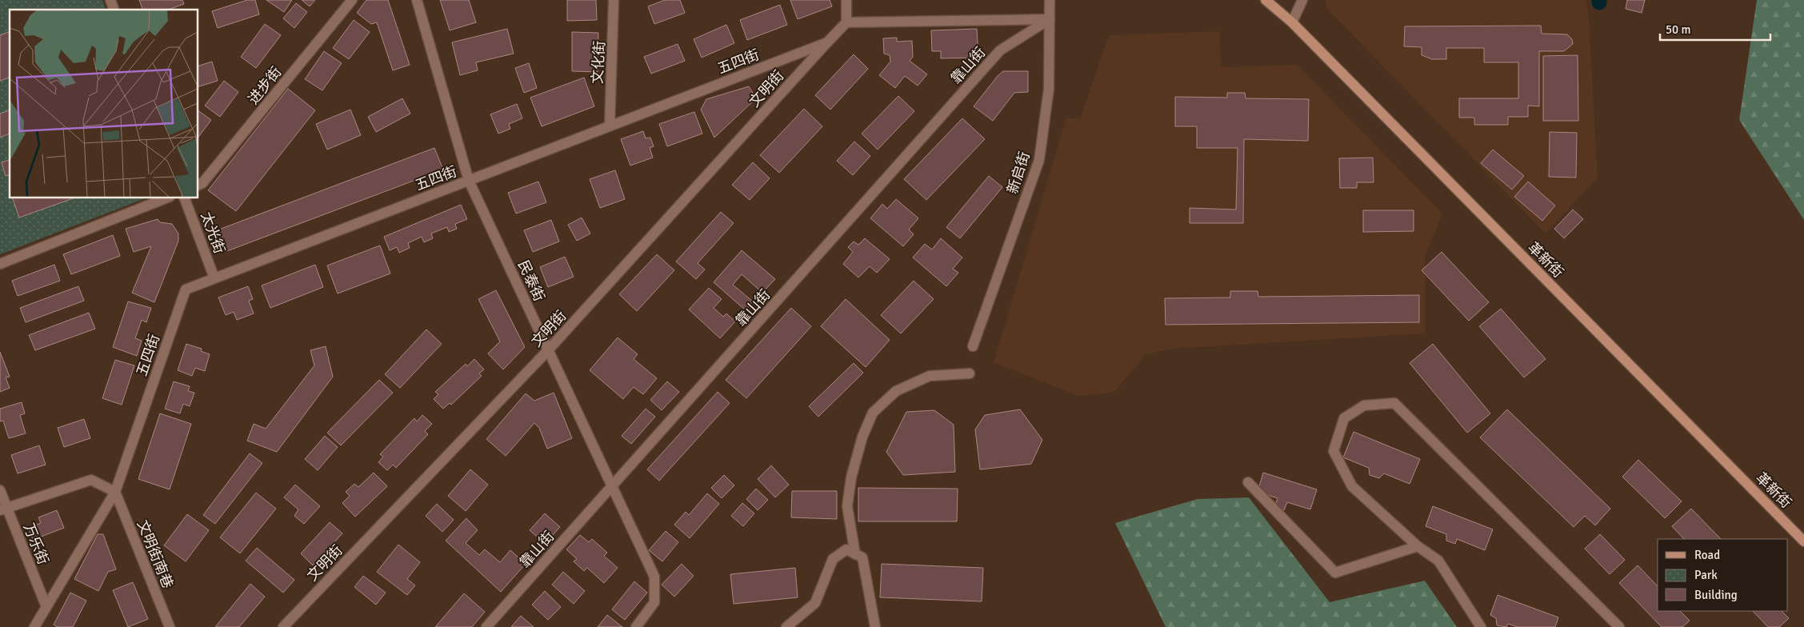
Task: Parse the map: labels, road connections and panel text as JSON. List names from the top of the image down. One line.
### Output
{"streets":{"main road":["革新街"],"street":["五四街","文化街","靠山街","进步街","文明街","新启街","太光街","民泰街","万乐街","文明街南巷"]},"crossings":[["五四街","文化街"],["五四街","文明街"],["五四街","太光街"],["五四街","民泰街"],["五四街","万乐街"],["五四街","文明街南巷"],["靠山街","新启街"],["靠山街","民泰街"],["文明街","民泰街"]],"legend":["Road","Park","Building"],"scale_bar":"50 m"}
